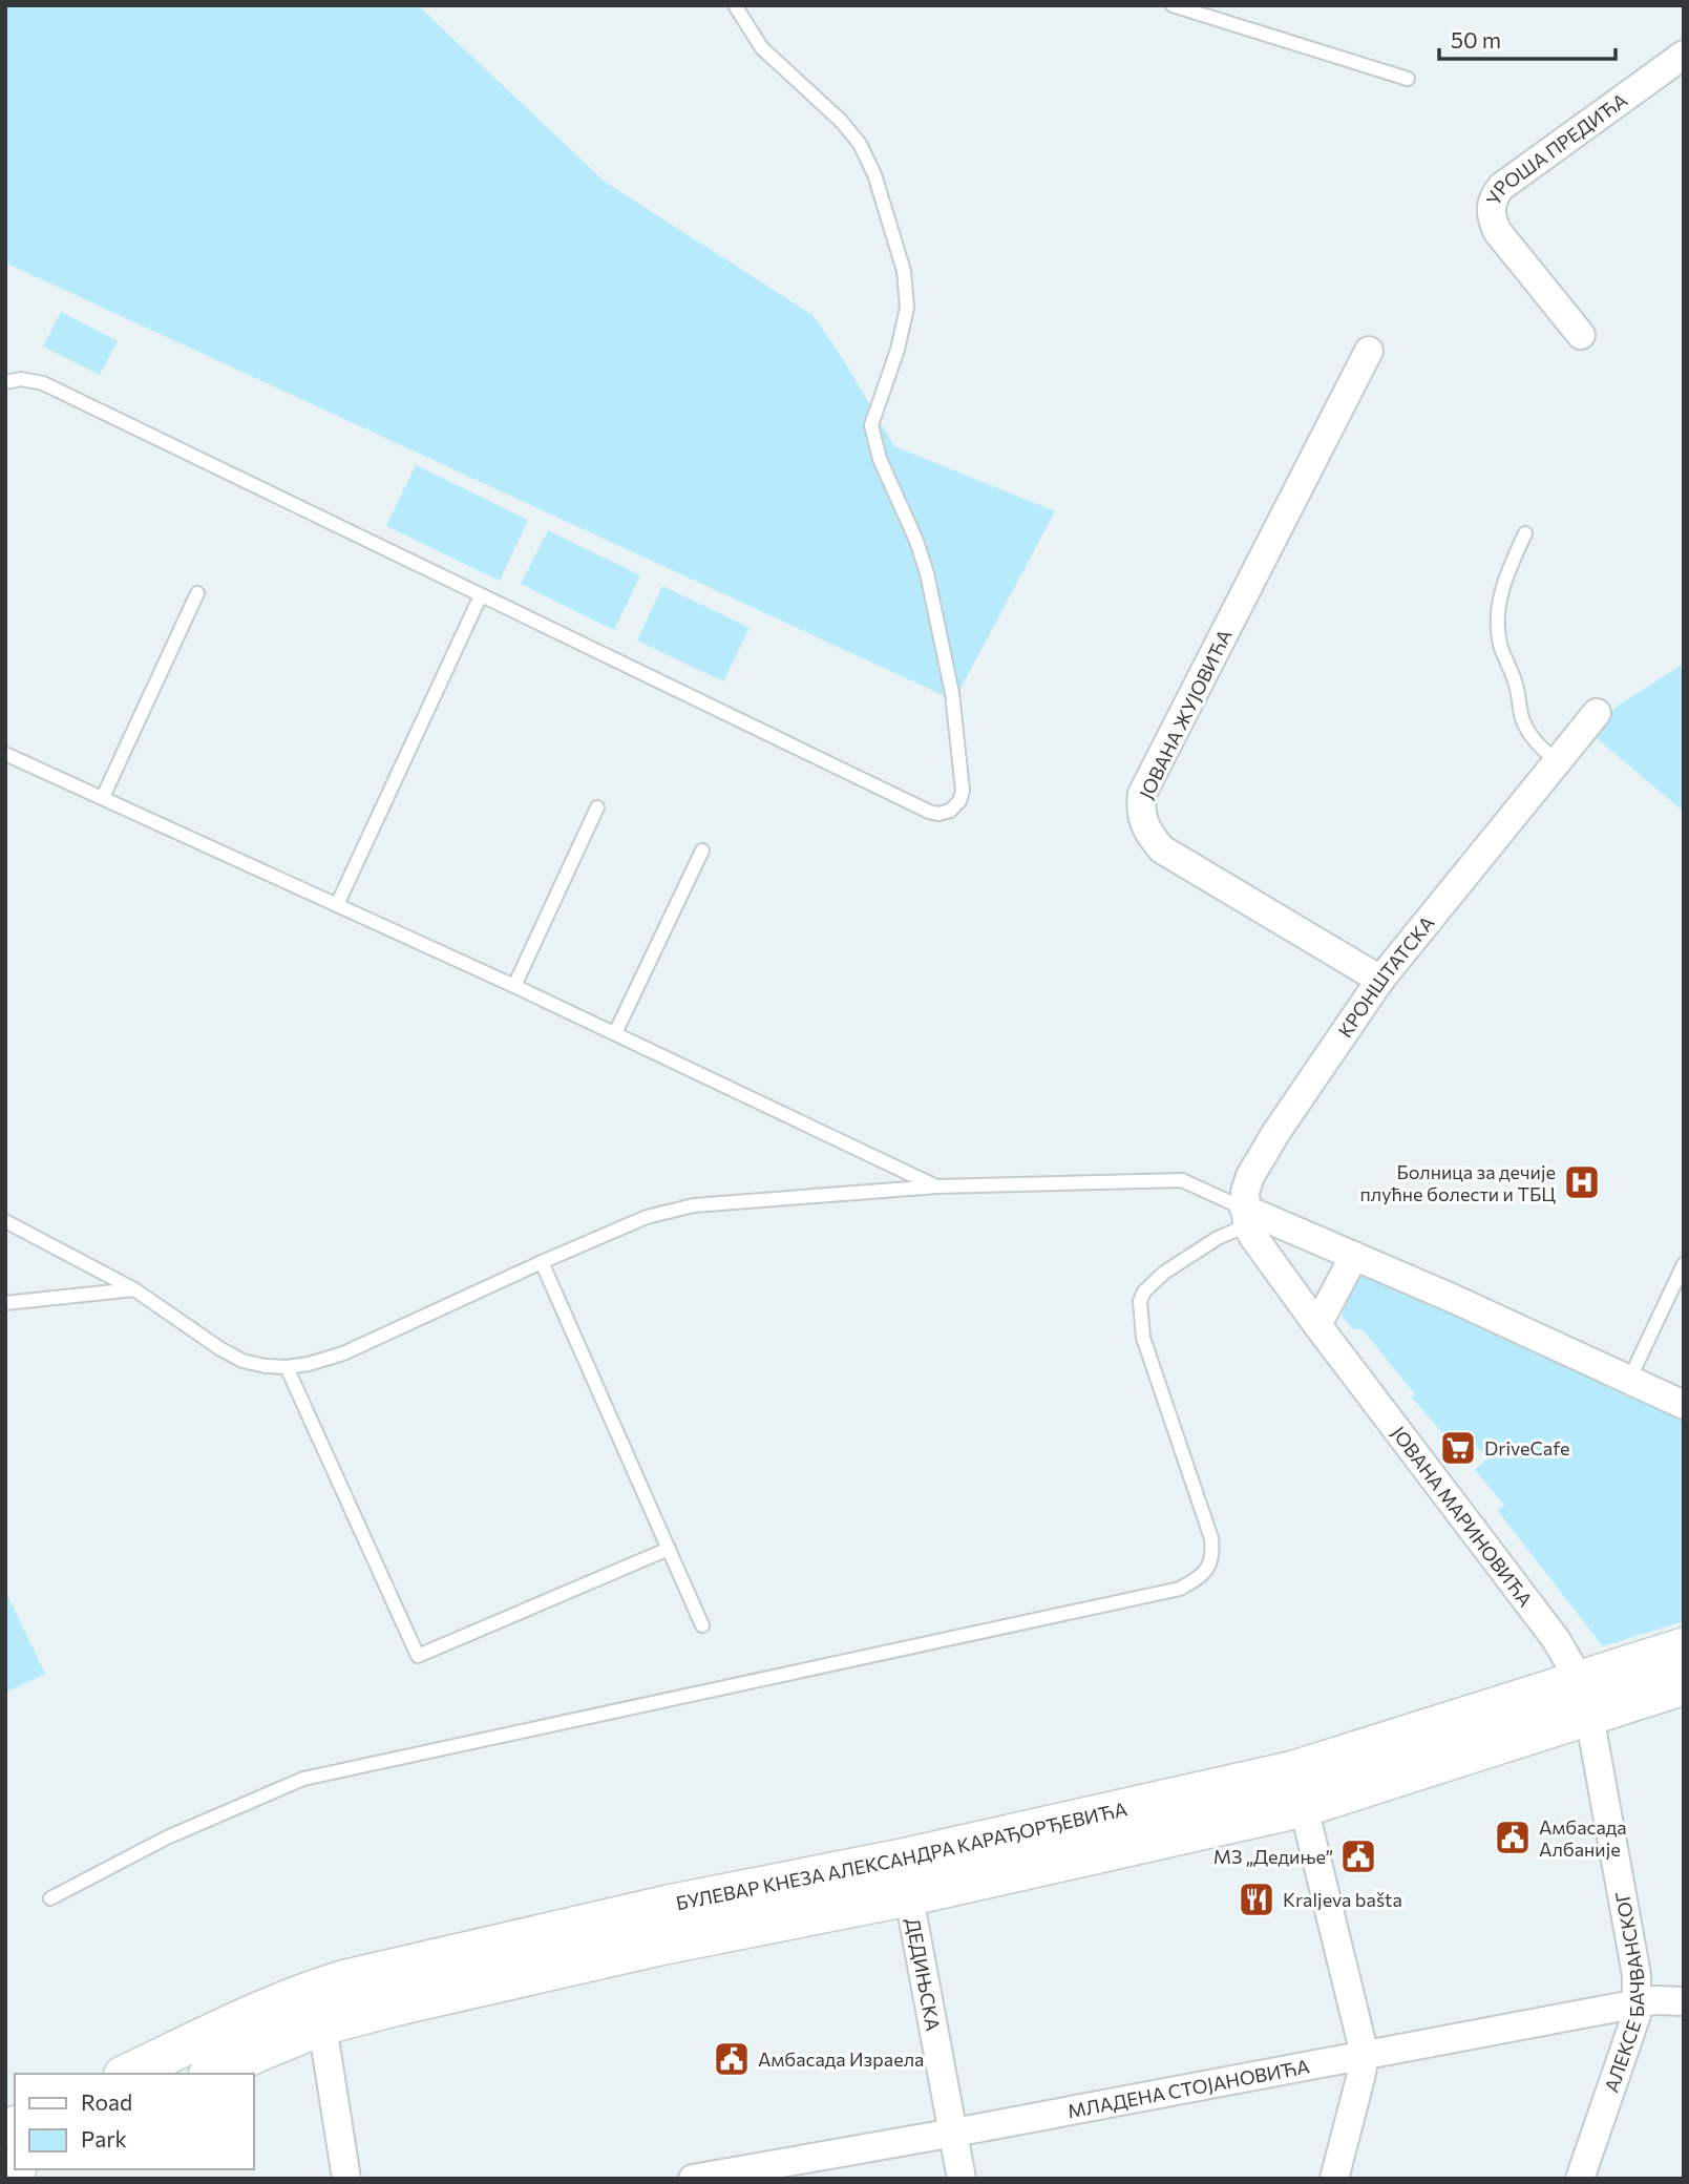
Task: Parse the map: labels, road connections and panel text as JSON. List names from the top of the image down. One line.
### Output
{"streets":{"street":["УРОША ПРЕДИЋА","ЈОВАНА ЖУЈОВИЋА","КРОНШТАТСКА","ЈОВАНА МАРИНОВИЋА","БУЛЕВАР КНЕЗА АЛЕКСАНДРА КАРАЂОРЂЕВИЋА","ДЕДИЊСКА","АЛЕКСЕ БАЧВАНСКОГ","МЛАДЕНА СТОЈАНОВИЋА"]},"crossings":[["ЈОВАНА ЖУЈОВИЋА","КРОНШТАТСКА"],["КРОНШТАТСКА","ЈОВАНА МАРИНОВИЋА"],["ЈОВАНА МАРИНОВИЋА","БУЛЕВАР КНЕЗА АЛЕКСАНДРА КАРАЂОРЂЕВИЋА"],["ЈОВАНА МАРИНОВИЋА","АЛЕКСЕ БАЧВАНСКОГ"],["БУЛЕВАР КНЕЗА АЛЕКСАНДРА КАРАЂОРЂЕВИЋА","ДЕДИЊСКА"],["БУЛЕВАР КНЕЗА АЛЕКСАНДРА КАРАЂОРЂЕВИЋА","АЛЕКСЕ БАЧВАНСКОГ"],["ДЕДИЊСКА","МЛАДЕНА СТОЈАНОВИЋА"],["АЛЕКСЕ БАЧВАНСКОГ","МЛАДЕНА СТОЈАНОВИЋА"]],"places":{"hospital":["Болница за дечије плућне болести и ТБЦ"],"supermarket":["DriveCafe"],"public building":["Амбасада Албаније","МЗ „Дедиње”","Амбасада Израела"],"restaurant":["Kraljeva bašta"]},"legend":["Road","Park"],"scale_bar":"50 m"}
